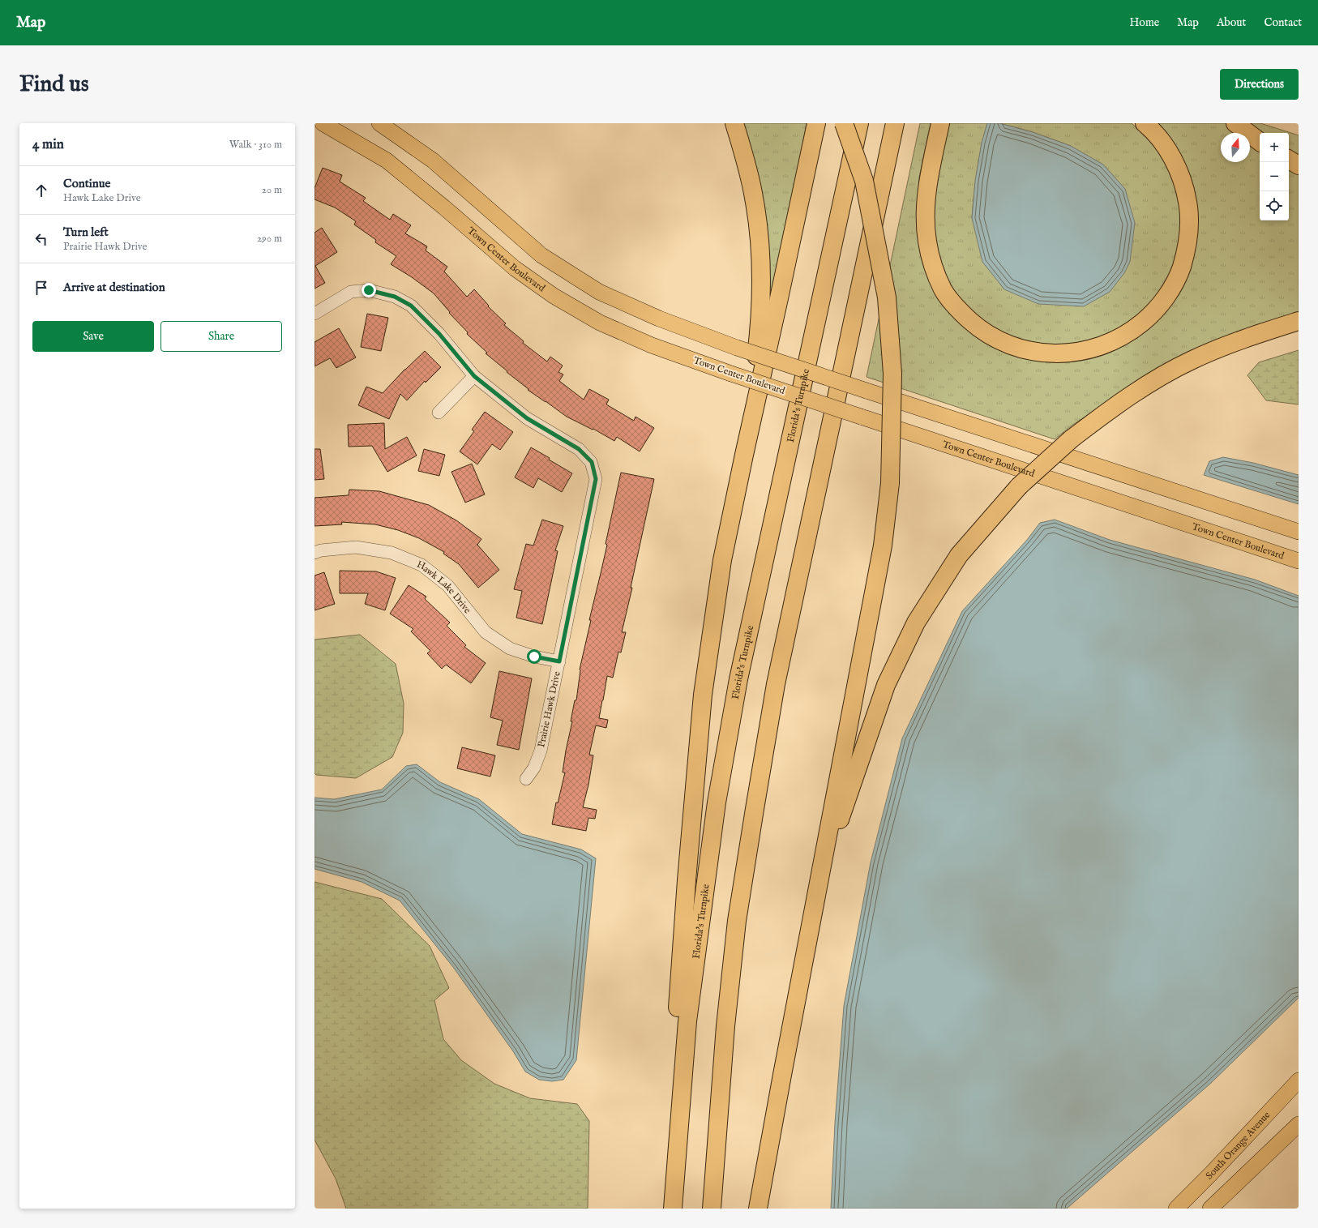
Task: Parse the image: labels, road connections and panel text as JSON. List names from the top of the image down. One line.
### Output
{"streets":{"highway":["Florida's Turnpike"],"main road":["Town Center Boulevard","South Orange Avenue"],"street":["Hawk Lake Drive","Prairie Hawk Drive"]},"crossings":[["Hawk Lake Drive","Prairie Hawk Drive"]],"north":"top","page":{"header":"Map","nav":["Home","Map","About","Contact"],"buttons":["Directions",["Save","Share"]],"title":"Find us","heading":["4 min","Walk · 310 m"],"map_buttons":["+","−"],"list":[["Continue","Hawk Lake Drive","20 m"],["Turn left","Prairie Hawk Drive","290 m"],"Arrive at destination"]}}
